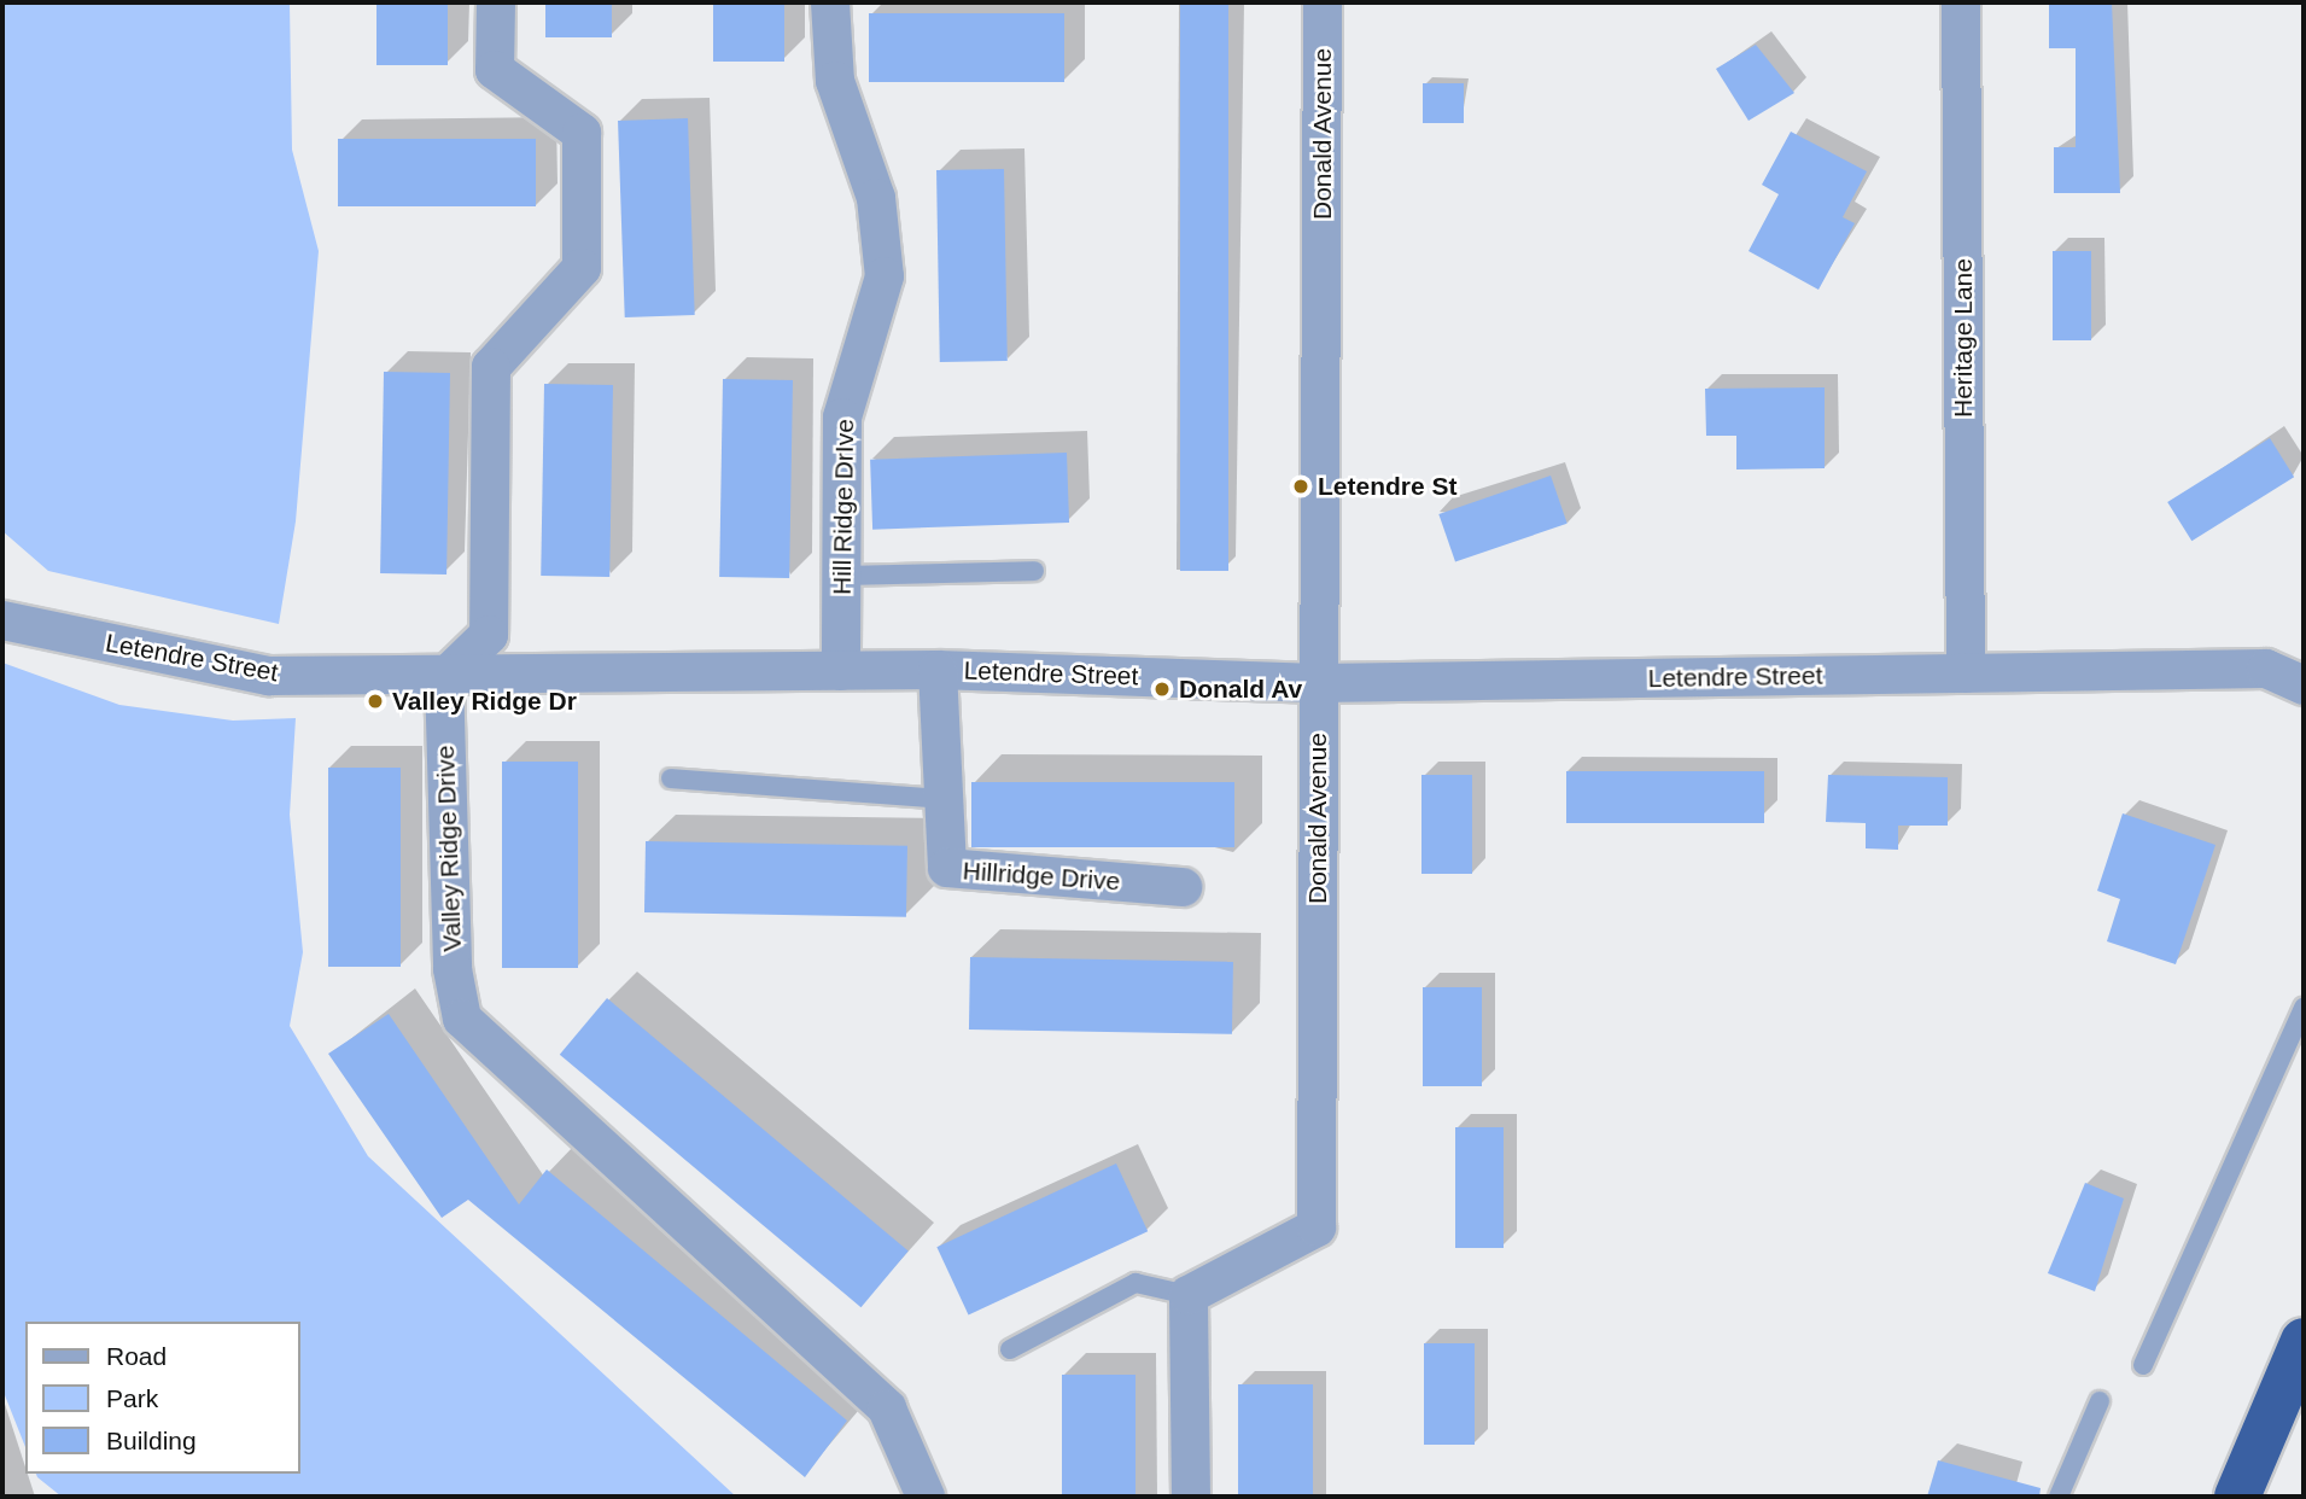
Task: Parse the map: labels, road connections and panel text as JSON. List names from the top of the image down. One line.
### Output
{"streets":{"street":["Donald Avenue","Heritage Lane","Hill Ridge DrIve","Letendre Street","Valley Ridge Drive","Hillridge Drive"]},"crossings":[["Donald Avenue","Letendre Street"],["Heritage Lane","Letendre Street"],["Hill Ridge DrIve","Letendre Street"],["Letendre Street","Valley Ridge Drive"],["Letendre Street","Hillridge Drive"]],"places":["Letendre St","Donald Av","Valley Ridge Dr"],"legend":["Road","Park","Building"]}
